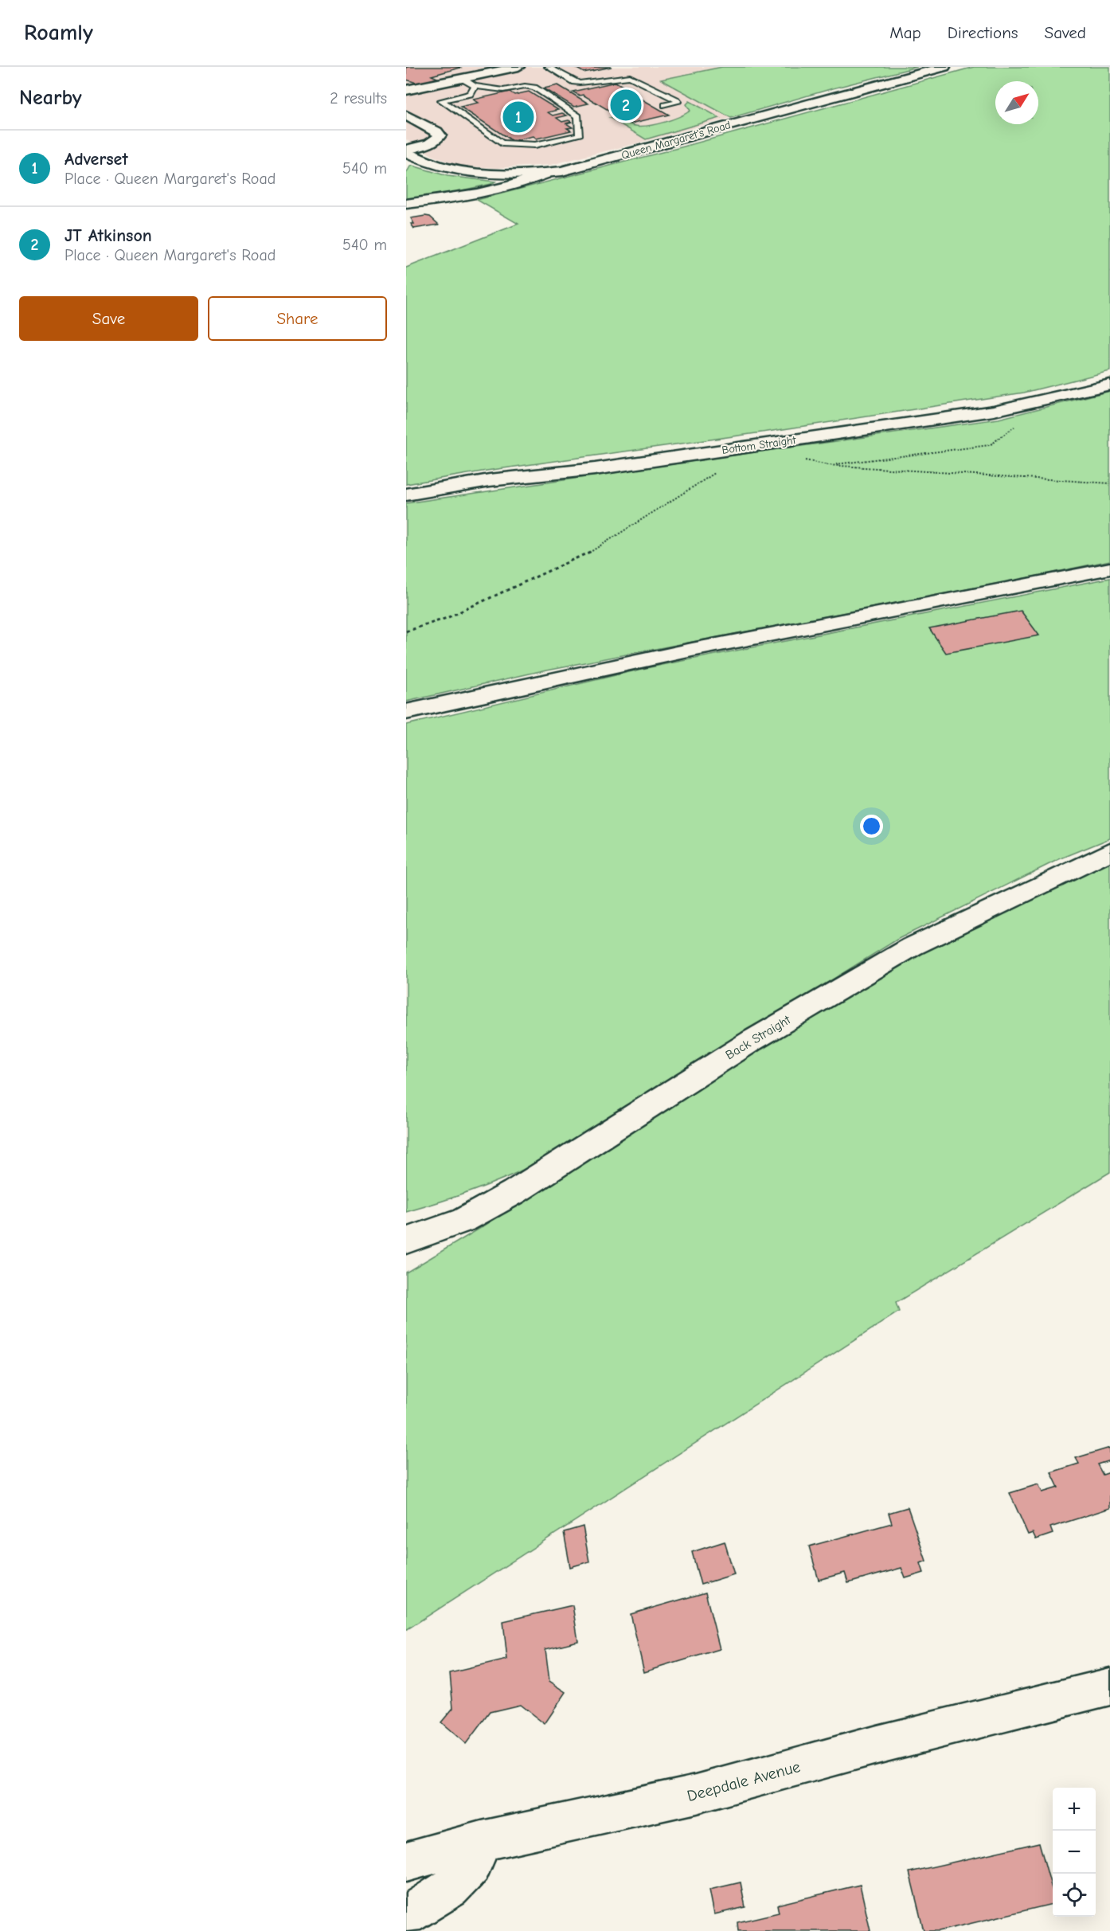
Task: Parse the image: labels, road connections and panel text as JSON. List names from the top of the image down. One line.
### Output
{"streets":{"street":["Queen Margaret's Road","Bottom Straight","Back Straight","Deepdale Avenue"]},"north":"top right","page":{"header":"Roamly","nav":["Map","Directions","Saved"],"heading":["Nearby","2 results"],"pins":["2","1"],"list":[{"mark":"1","name":"Adverset","note":"Place · Queen Margaret's Road","value":"540 m"},{"mark":"2","name":"JT Atkinson","note":"Place · Queen Margaret's Road","value":"540 m"}],"buttons":["Save","Share"],"map_buttons":["+","−"]}}
